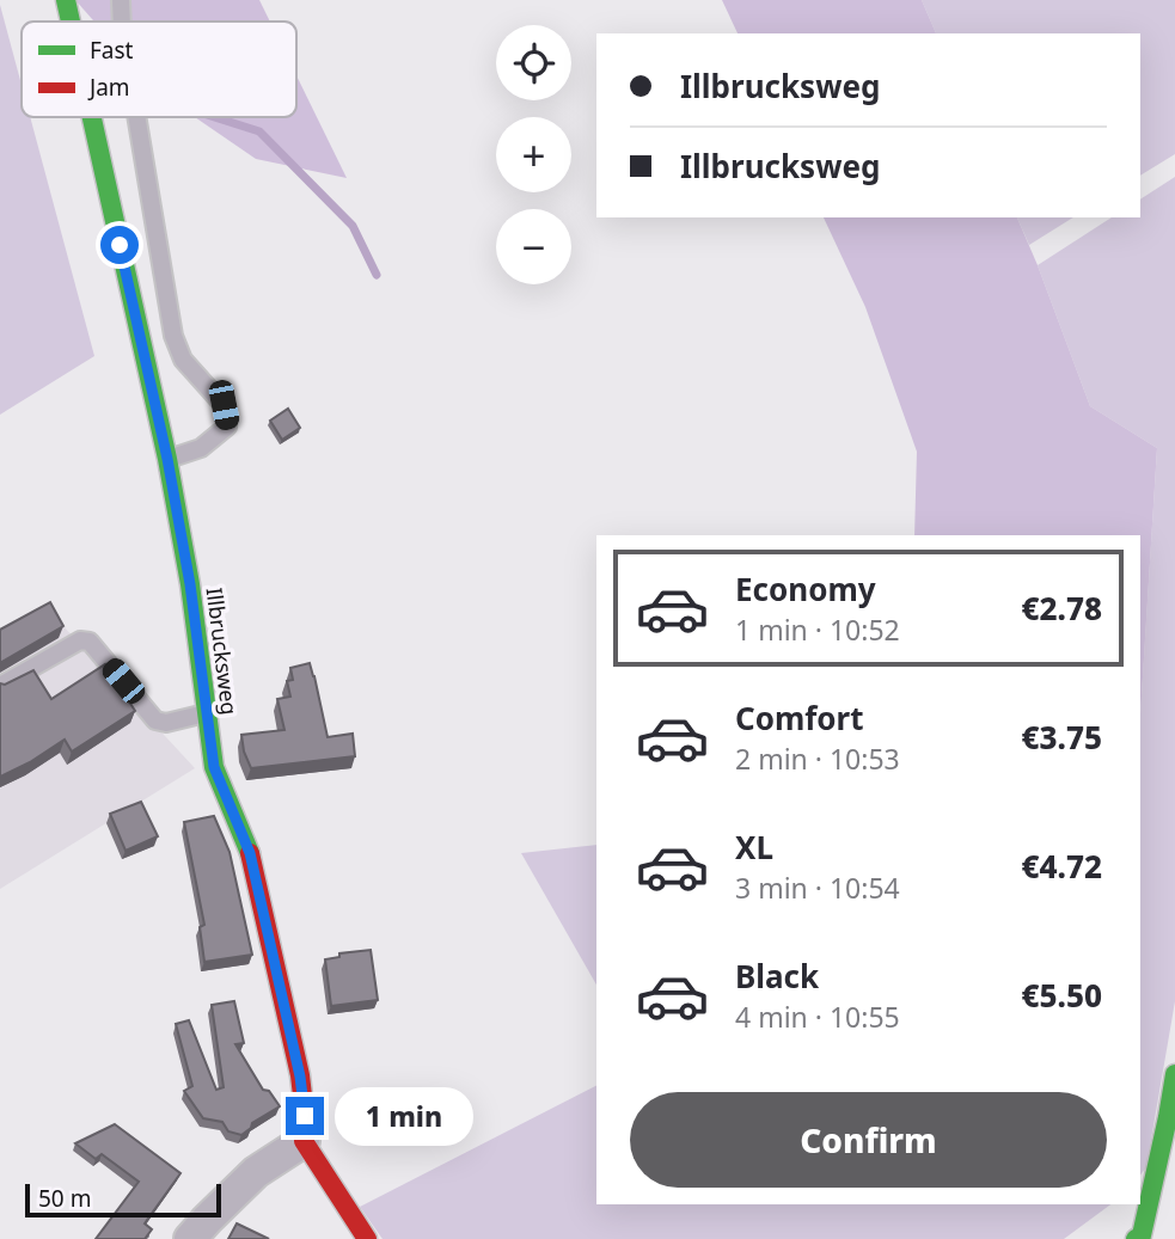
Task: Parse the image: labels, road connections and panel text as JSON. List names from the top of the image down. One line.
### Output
{"streets":{"street":["Illbrucksweg"]},"legend":["Fast","Jam"],"scale_bar":"50 m","page":{"map_buttons":["+","−"],"banner":["Illbrucksweg","Illbrucksweg"],"list":[{"name":"Economy","note":"1 min · 10:52","value":"€2.78"},{"name":"Comfort","note":"2 min · 10:53","value":"€3.75"},{"name":"XL","note":"3 min · 10:54","value":"€4.72"},{"name":"Black","note":"4 min · 10:55","value":"€5.50"}],"buttons":"Confirm","bubble":"1 min","scale":"50 m"}}
